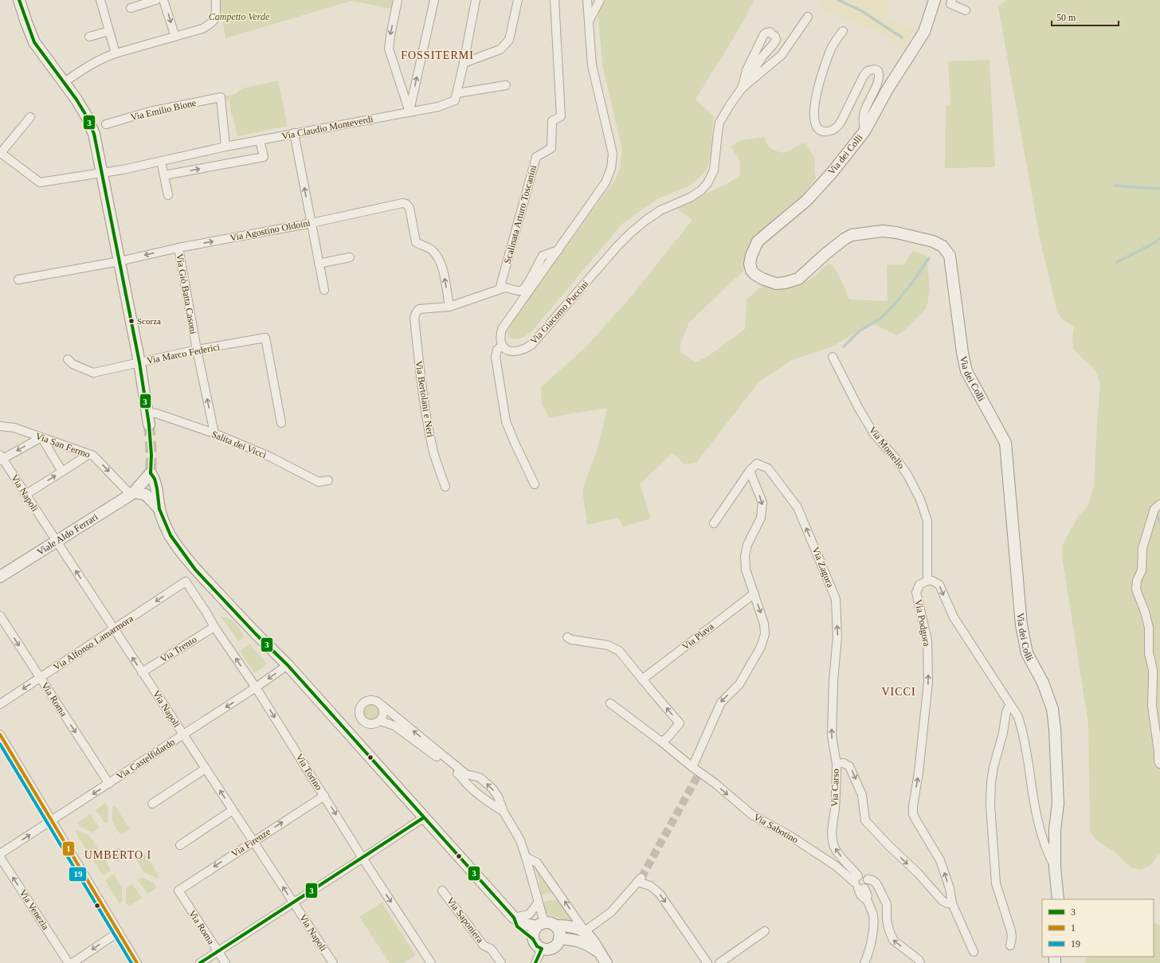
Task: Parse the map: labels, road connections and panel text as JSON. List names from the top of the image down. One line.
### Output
{"streets":{"street":["Via Emilio Bione","Via Claudio Monteverdi","Via dei Colli","Scalinata Arturo Toscanini","Via Agostino Oldoini","Via Giò Batta Casoni","Via Giacomo Puccini","Via Marco Federici","Via Bertolani e Neri","Salita dei Vicci","Via San Fermo","Via Montello","Via Napoli","Viale Aldo Ferrari","Via Zagora","Via Podgora","Via Plava","Via Alfonso Lamarmora","Via Trento","Via Roma","Via Castelfidardo","Via Torino","Via Carso","Via Sabotino","Via Firenze","Via Venezia","Via Saponiera"]},"crossings":[["Via Emilio Bione","Via Claudio Monteverdi"],["Via Agostino Oldoini","Via Giò Batta Casoni"],["Via Agostino Oldoini","Via Bertolani e Neri"],["Via Giò Batta Casoni","Via Marco Federici"],["Via Giò Batta Casoni","Salita dei Vicci"],["Via San Fermo","Viale Aldo Ferrari"],["Via Montello","Via Podgora"],["Via Napoli","Viale Aldo Ferrari"],["Via Napoli","Via Alfonso Lamarmora"],["Via Napoli","Via Trento"],["Via Napoli","Via Castelfidardo"],["Via Napoli","Via Firenze"],["Via Zagora","Via Carso"],["Via Podgora","Via Carso"],["Via Alfonso Lamarmora","Via Roma"],["Via Alfonso Lamarmora","Via Torino"],["Via Trento","Via Torino"],["Via Roma","Via Castelfidardo"],["Via Roma","Via Firenze"],["Via Castelfidardo","Via Torino"],["Via Torino","Via Firenze"],["Via Carso","Via Sabotino"]],"one_way":["Via San Fermo","Via Napoli","Via Zagora","Via Podgora","Via Alfonso Lamarmora","Via Sabotino"],"districts":["FOSSITERMI","VICCI","UMBERTO I"],"parks":["Campetto Verde"],"places":["Scorza"],"lines":["transit line 3","transit line 1","transit line 19"],"legend":["3","1","19"],"scale_bar":"50 m"}
